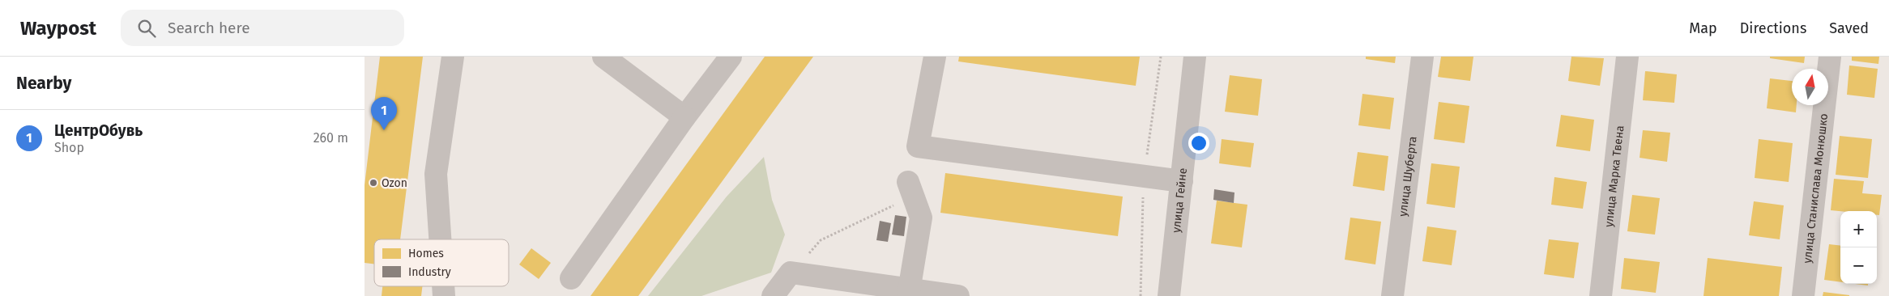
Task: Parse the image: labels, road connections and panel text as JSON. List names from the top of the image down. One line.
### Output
{"streets":{"street":["улица Шуберта","улица Марка Твена","улица Станислава Монюшко","улица Гейне"]},"places":["Ozon"],"legend":["Homes","Industry"],"north":"top","page":{"header":"Waypost","search":"Search here","nav":["Map","Directions","Saved"],"heading":"Nearby","pins":"1","list":[{"mark":"1","name":"ЦентрОбувь","note":"Shop","value":"260 m"}],"map_buttons":["+","−"]}}
